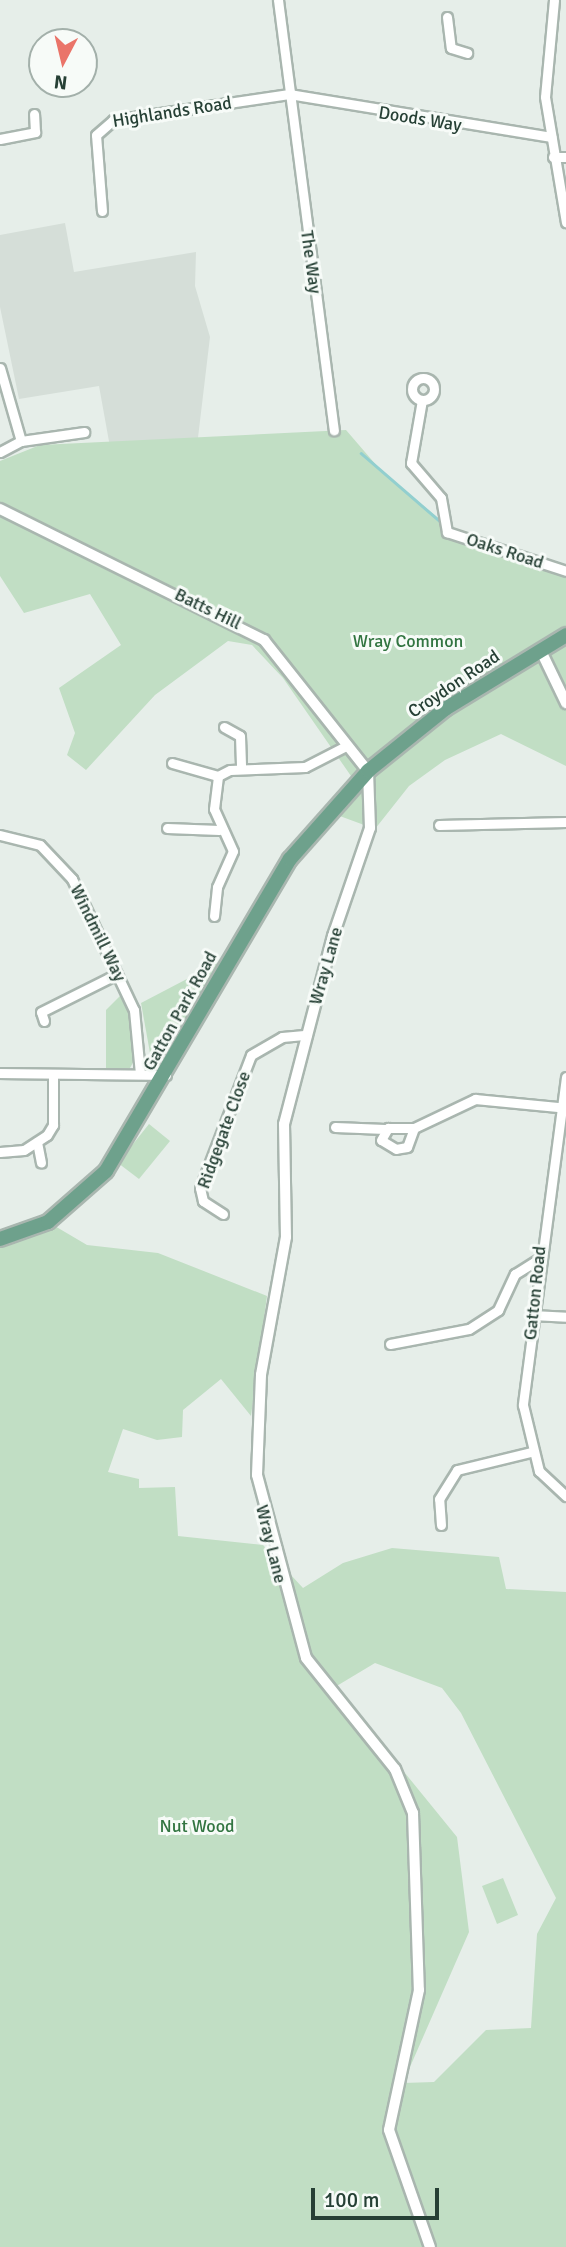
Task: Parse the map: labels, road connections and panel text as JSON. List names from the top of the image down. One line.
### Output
{"streets":{"main road":["Croydon Road","Gatton Park Road"],"street":["Highlands Road","Doods Way","The Way","Oaks Road","Batts Hill","Windmill Way","Wray Lane","Ridgegate Close","Gatton Road"]},"crossings":[["Highlands Road","Doods Way"],["Highlands Road","The Way"],["Doods Way","The Way"],["Batts Hill","Croydon Road"],["Batts Hill","Wray Lane"],["Batts Hill","Gatton Park Road"],["Croydon Road","Wray Lane"],["Croydon Road","Gatton Park Road"],["Wray Lane","Gatton Park Road"],["Wray Lane","Ridgegate Close"]],"parks":["Wray Common","Nut Wood"],"scale_bar":"100 m","north":"bottom"}
